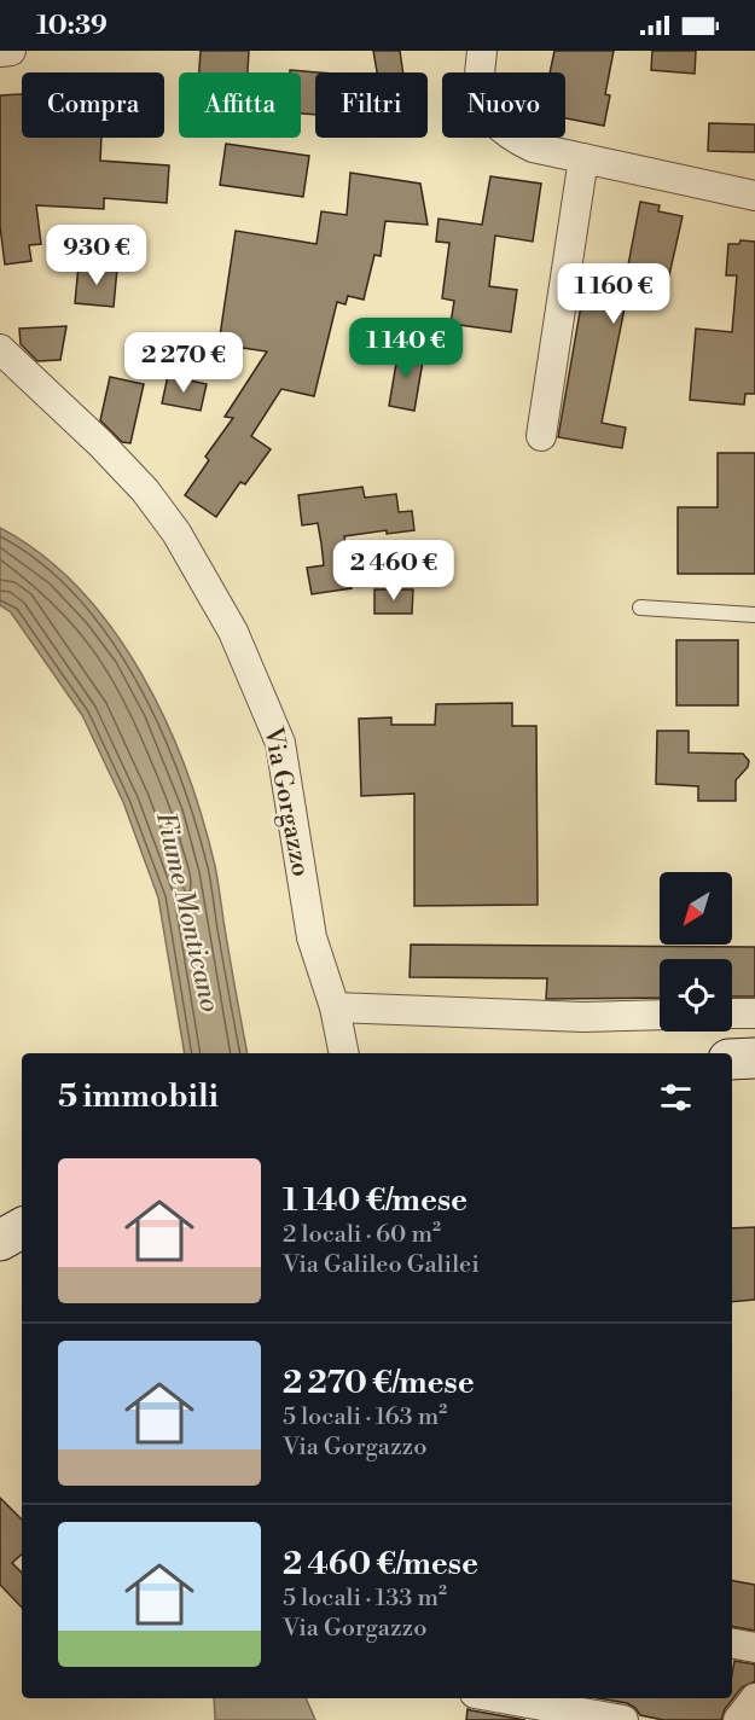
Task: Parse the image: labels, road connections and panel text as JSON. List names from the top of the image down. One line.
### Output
{"streets":{"street":["Via Gorgazzo"]},"water":["Fiume Monticano"],"north":"bottom left","page":{"status":"10:39","chip":["Compra","Affitta","Filtri","Nuovo"],"price":["930 €","1 160 €","1 140 €","2 270 €","2 460 €"],"heading":"5 immobili","list":[{"name":"1 140 €/mese","note":"2 locali · 60 m² · Via Galileo Galilei"},{"name":"2 270 €/mese","note":"5 locali · 163 m² · Via Gorgazzo"},{"name":"2 460 €/mese","note":"5 locali · 133 m² · Via Gorgazzo"}]}}
